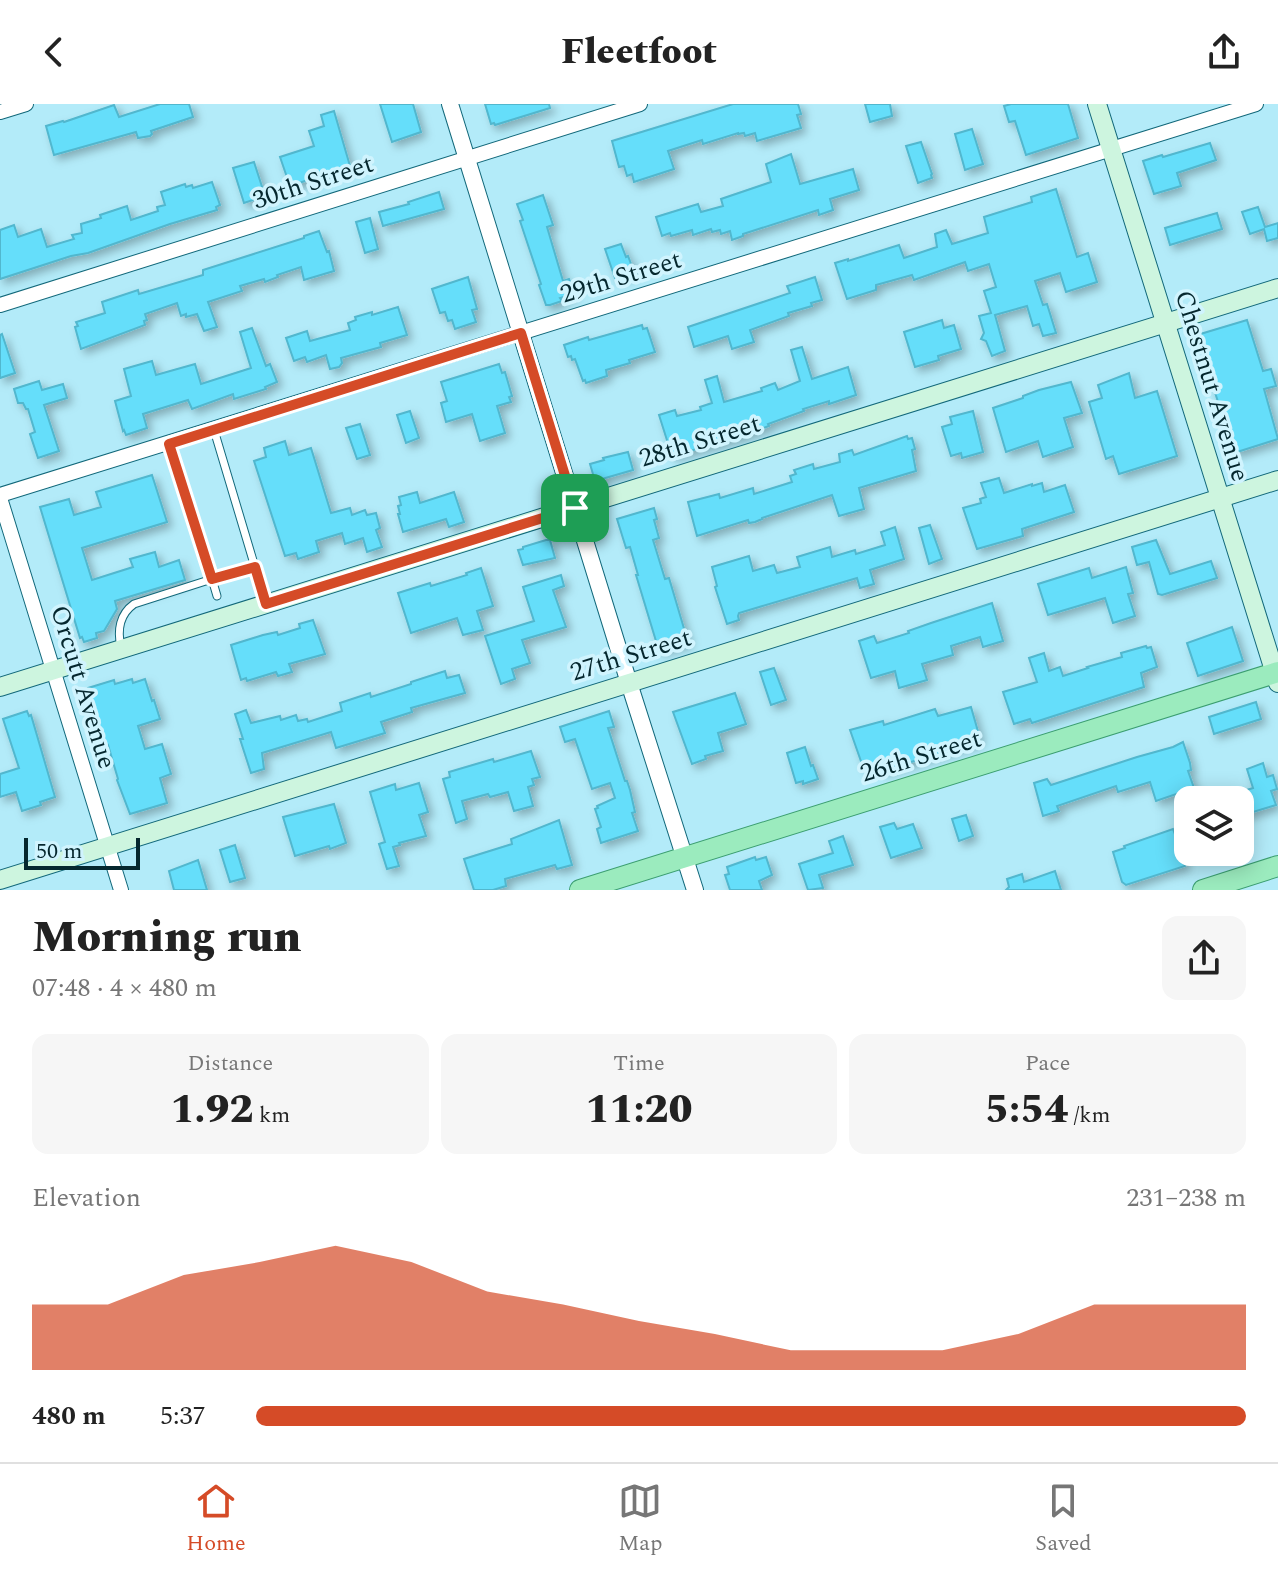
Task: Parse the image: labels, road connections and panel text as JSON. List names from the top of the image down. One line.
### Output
{"streets":{"main road":["Chestnut Avenue","28th Street","27th Street","26th Street"],"street":["30th Street","29th Street","Orcutt Avenue"]},"crossings":[["29th Street","Chestnut Avenue"],["29th Street","Orcutt Avenue"],["Chestnut Avenue","28th Street"],["Chestnut Avenue","27th Street"],["Chestnut Avenue","26th Street"],["28th Street","Orcutt Avenue"],["27th Street","Orcutt Avenue"]],"scale_bar":"50 m","page":{"header":"Fleetfoot","scale":"50 m","heading":["Morning run","07:48 · 4 × 480 m"],"stats":[["Distance","1.92 km"],["Time","11:20"],["Pace","5:54 /km"]],"chart":["Elevation","231–238 m"],"list":[{"name":"480 m","note":"5:37"}],"tabs":["Home","Map","Saved"]}}
